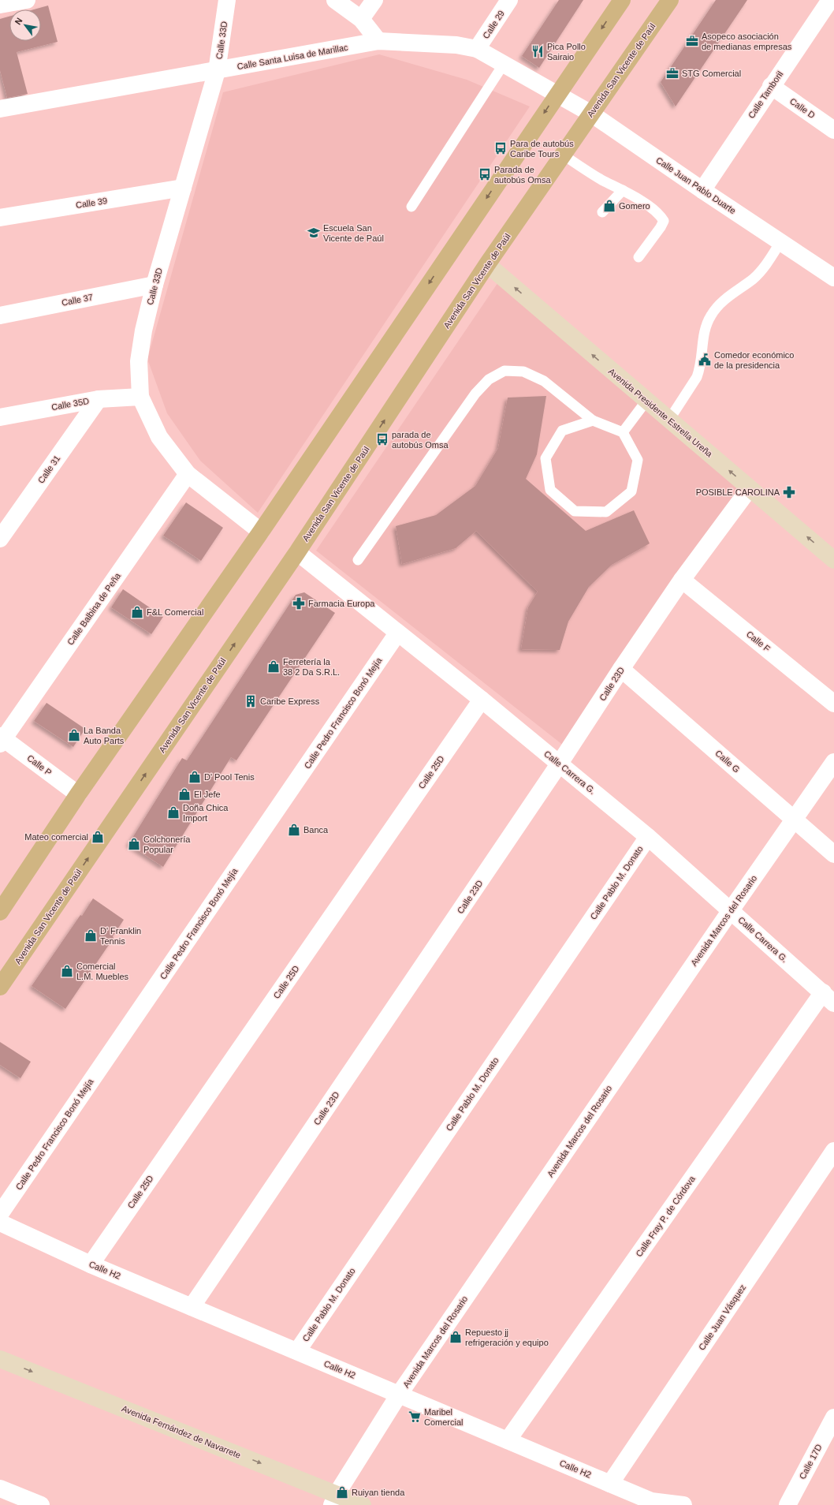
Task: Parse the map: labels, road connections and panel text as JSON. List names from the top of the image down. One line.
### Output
{"streets":{"main road":["Avenida San Vicente de Paúl","Avenida Presidente Estrella Ureña","Avenida Fernández de Navarrete"],"street":["Calle 29","Calle 33D","Calle Santa Luisa de Marillac","Calle Tamboril","Calle D","Calle Juan Pablo Duarte","Calle 39","Calle 37","Calle 35D","Calle 31","Calle Balbina de Peña","Calle F","Calle 23D","Calle Pedro Francisco Bonó Mejía","Calle G","Calle P","Calle 25D","Calle Carrera G.","Calle Pablo M. Donato","Avenida Marcos del Rosario","Calle Fray P. de Córdova","Calle H2","Calle Juan Vásquez","Calle 17D"]},"crossings":[["Calle 29","Calle Santa Luisa de Marillac"],["Calle 33D","Calle Santa Luisa de Marillac"],["Calle 33D","Calle 39"],["Calle 33D","Calle 37"],["Calle 33D","Calle 35D"],["Calle 33D","Calle Balbina de Peña"],["Calle Santa Luisa de Marillac","Calle Juan Pablo Duarte"],["Avenida San Vicente de Paúl","Calle Juan Pablo Duarte"],["Avenida San Vicente de Paúl","Avenida Presidente Estrella Ureña"],["Avenida San Vicente de Paúl","Calle Carrera G."],["Calle Tamboril","Calle D"],["Calle Tamboril","Calle Juan Pablo Duarte"],["Calle 35D","Calle 31"],["Avenida Presidente Estrella Ureña","Calle 23D"],["Calle Balbina de Peña","Calle P"],["Calle F","Calle 23D"],["Calle 23D","Calle G"],["Calle 23D","Calle Carrera G."],["Calle 23D","Calle H2"],["Calle Pedro Francisco Bonó Mejía","Calle Carrera G."],["Calle G","Avenida Marcos del Rosario"],["Calle 25D","Calle Carrera G."],["Calle 25D","Calle H2"],["Calle Carrera G.","Calle Pablo M. Donato"],["Calle Carrera G.","Avenida Marcos del Rosario"],["Calle Carrera G.","Calle Fray P. de Córdova"],["Calle Pablo M. Donato","Calle H2"],["Avenida Marcos del Rosario","Calle H2"],["Avenida Marcos del Rosario","Avenida Fernández de Navarrete"],["Calle Fray P. de Córdova","Calle H2"],["Calle H2","Calle Juan Vásquez"]],"one_way":["Avenida Presidente Estrella Ureña","Avenida Fernández de Navarrete"],"places":{"office":["Asopeco asociación de medianas empresas","STG Comercial"],"restaurant":["Pica Pollo Sairaio"],"bus stop":["Para de autobús Caribe Tours","Parada de autobús Omsa","parada de autobús Omsa"],"shop":["Gomero","F&L Comercial","Ferretería la 38 2 Da S.R.L.","La Banda Auto Parts","D' Pool Tenis","El Jefe","Doña Chica Import","Banca","Mateo comercial","Colchonería Popular","D' Franklin Tennis","Comercial L.M. Muebles","Repuesto jj refrigeración y equipo","Ruiyan tienda"],"school or university":["Escuela San Vicente de Paúl"],"public building":["Comedor económico de la presidencia"],"pharmacy":["POSIBLE CAROLINA","Farmacia Europa"],"building":["Caribe Express"],"supermarket":["Maribel Comercial"]},"north":"top left"}
